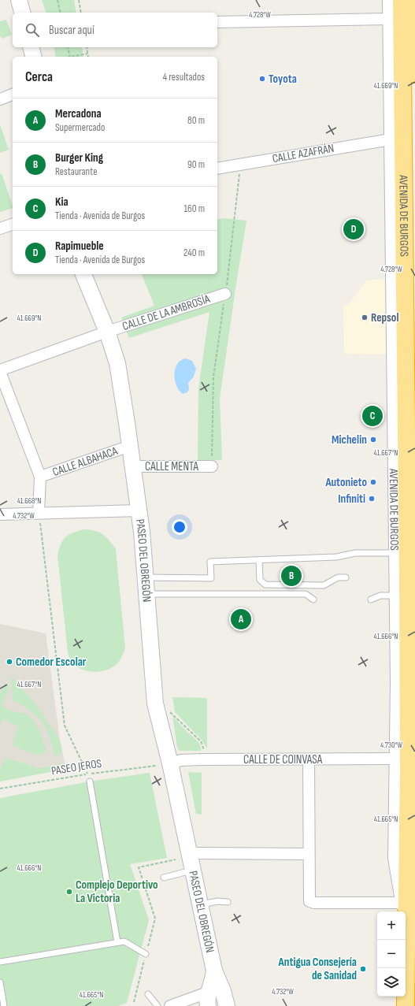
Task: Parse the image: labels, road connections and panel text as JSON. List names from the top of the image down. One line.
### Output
{"streets":{"highway":["AVENIDA DE BURGOS"],"street":["CALLE AZAFRÁN","CALLE DE LA AMBROSÍA","CALLE ALBAHACA","CALLE MENTA","PASEO DEL OBREGÓN","CALLE DE COINVASA"],"path":["PASEO JEROS"]},"crossings":[["CALLE AZAFRÁN","AVENIDA DE BURGOS"],["AVENIDA DE BURGOS","CALLE DE COINVASA"],["CALLE DE LA AMBROSÍA","PASEO DEL OBREGÓN"],["CALLE ALBAHACA","PASEO DEL OBREGÓN"],["CALLE MENTA","PASEO DEL OBREGÓN"],["PASEO DEL OBREGÓN","CALLE DE COINVASA"],["PASEO DEL OBREGÓN","PASEO JEROS"],["CALLE DE COINVASA","PASEO JEROS"]],"places":["Toyota","Repsol","Michelin","Autonieto","Infiniti","Comedor Escolar","Complejo Deportivo La Victoria","Antigua Consejería de Sanidad"],"page":{"search":"Buscar aquí","heading":["Cerca","4 resultados"],"list":[{"mark":"A","name":"Mercadona","note":"Supermercado","value":"80 m"},{"mark":"B","name":"Burger King","note":"Restaurante","value":"90 m"},{"mark":"C","name":"Kia","note":"Tienda · Avenida de Burgos","value":"160 m"},{"mark":"D","name":"Rapimueble","note":"Tienda · Avenida de Burgos","value":"240 m"}],"pins":["D","C","B","A"],"map_buttons":["+","−"]},"coordinates":["4.728°W","41.669°N","41.667°N","41.668°N","4.732°W","41.666°N","4.730°W","41.665°N"]}
